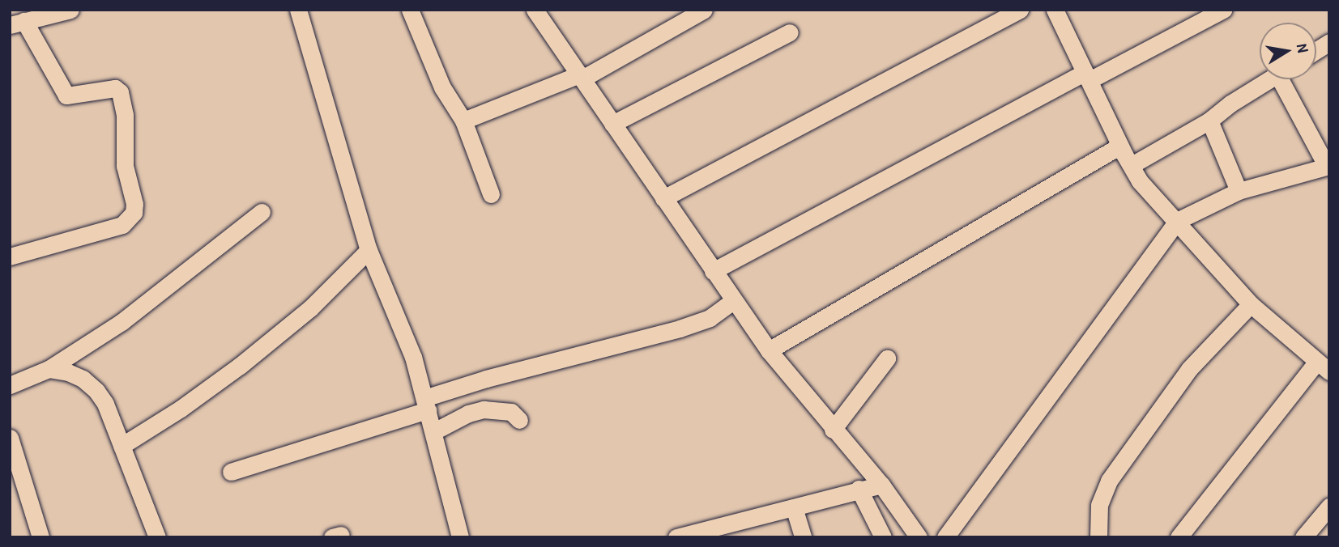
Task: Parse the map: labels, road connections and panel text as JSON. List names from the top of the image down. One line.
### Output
{"north":"right"}
